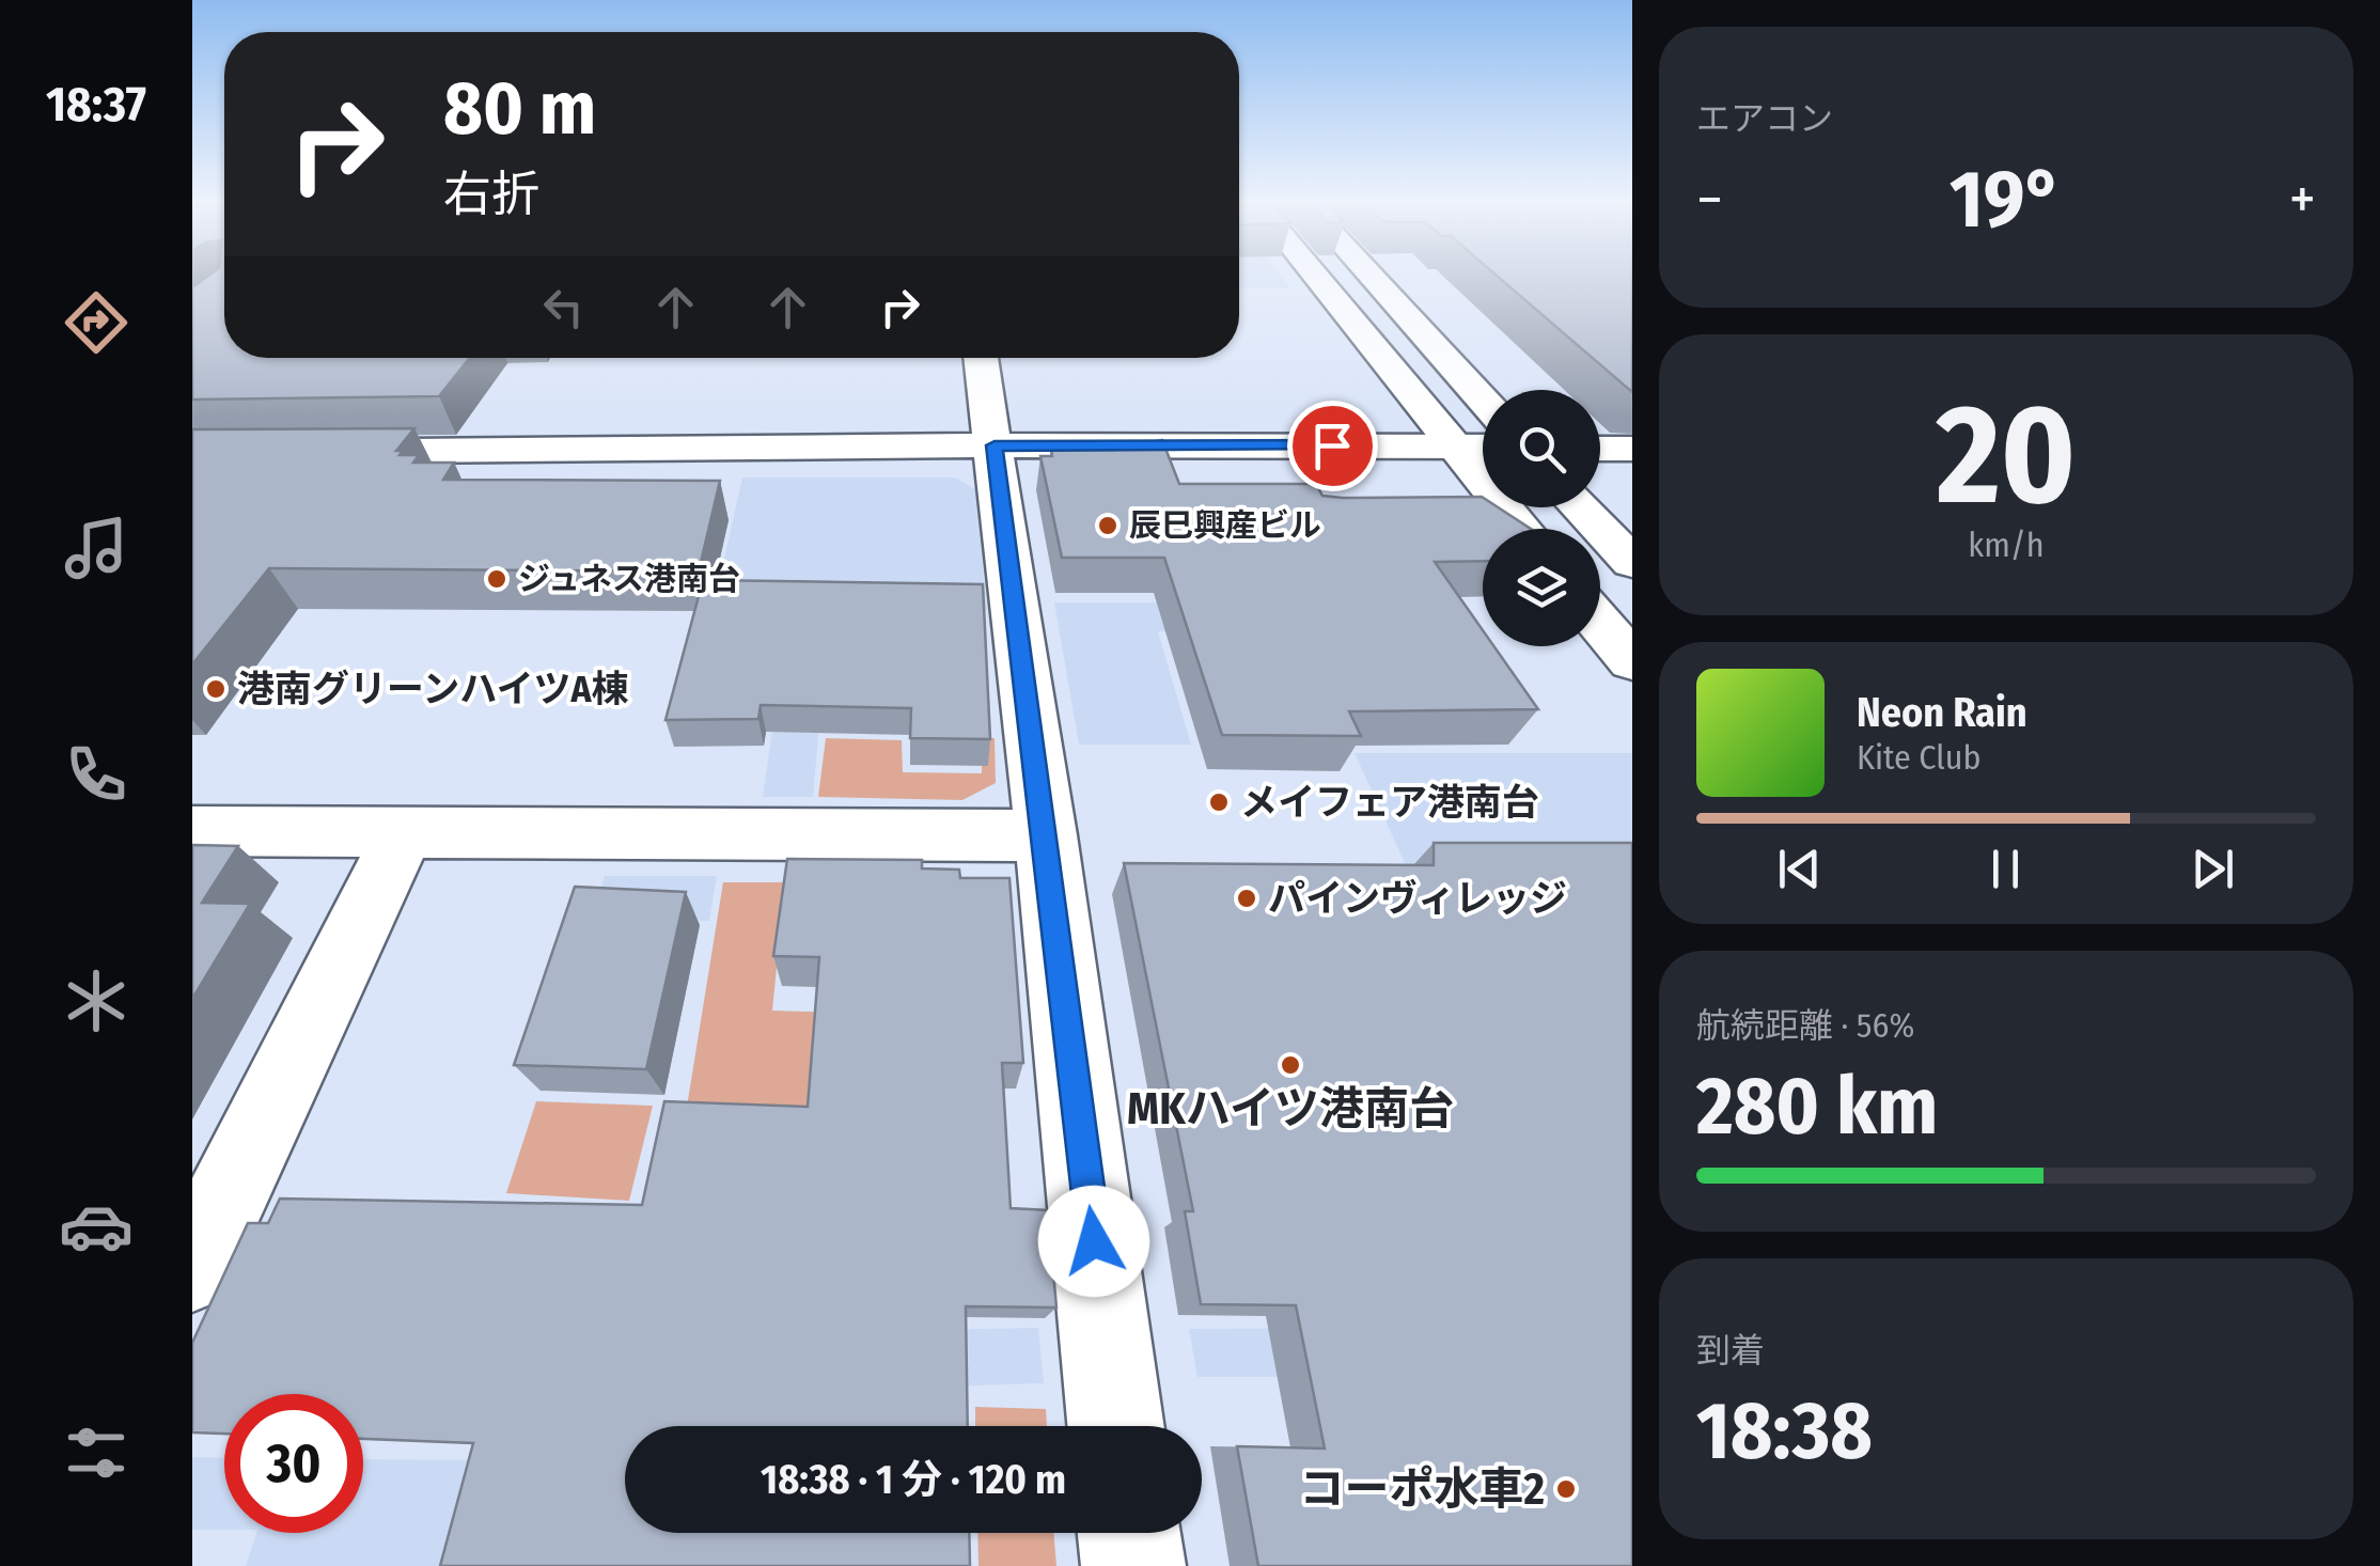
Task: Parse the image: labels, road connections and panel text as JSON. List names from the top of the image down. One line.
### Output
{"places":["辰巳興産ビル","ジュネス港南台","港南グリーンハイツA棟","メイフェア港南台","パインヴィレッジ","MKハイツ港南台","コーポ水車2"],"page":{"tabs":"18:37","tile":["エアコン",["20","km/h"],["航続距離 · 56%","280 km"],["到着","18:38"]],"turn":["80 m","右折"],"heat":["−","19°","+"],"song":["Neon Rain","Kite Club"],"limit":"30","trip":"18:38 · 1 分 · 120 m"}}
